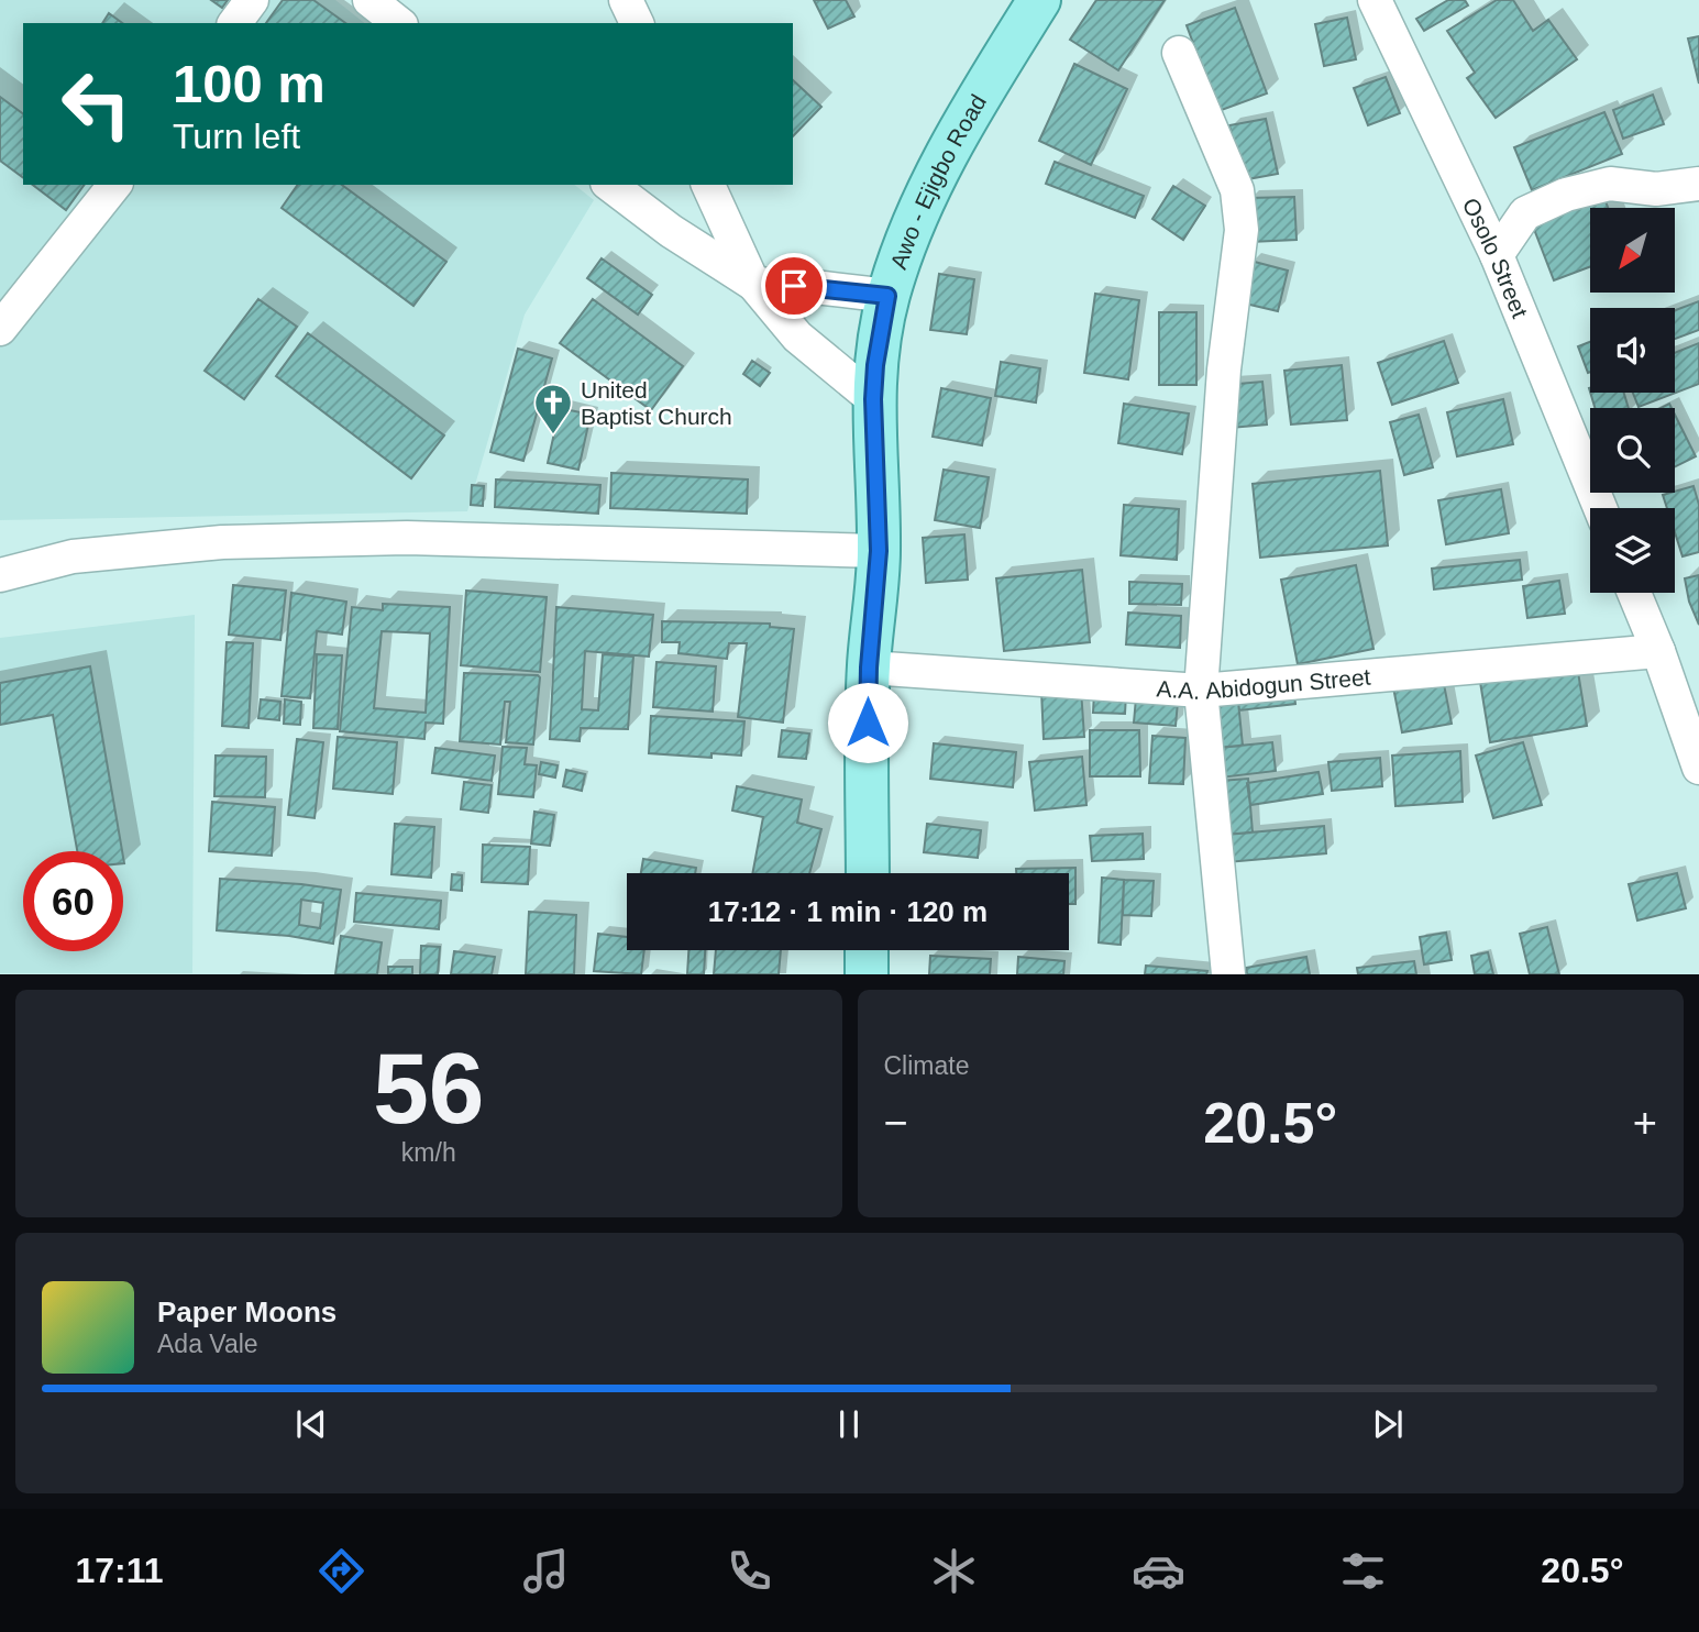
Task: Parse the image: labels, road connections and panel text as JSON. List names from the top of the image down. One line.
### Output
{"streets":{"main road":["Awo - Ejigbo Road"],"street":["Osolo Street","A.A. Abidogun Street"]},"crossings":[["Awo - Ejigbo Road","A.A. Abidogun Street"]],"places":{"church":["United Baptist Church"]},"north":"bottom left","page":{"turn":["100 m","Turn left"],"limit":"60","trip":"17:12 · 1 min · 120 m","tile":[["56","km/h"],"Climate"],"heat":["−","20.5°","+"],"song":["Paper Moons","Ada Vale"],"tabs":["17:11","20.5°"]}}
